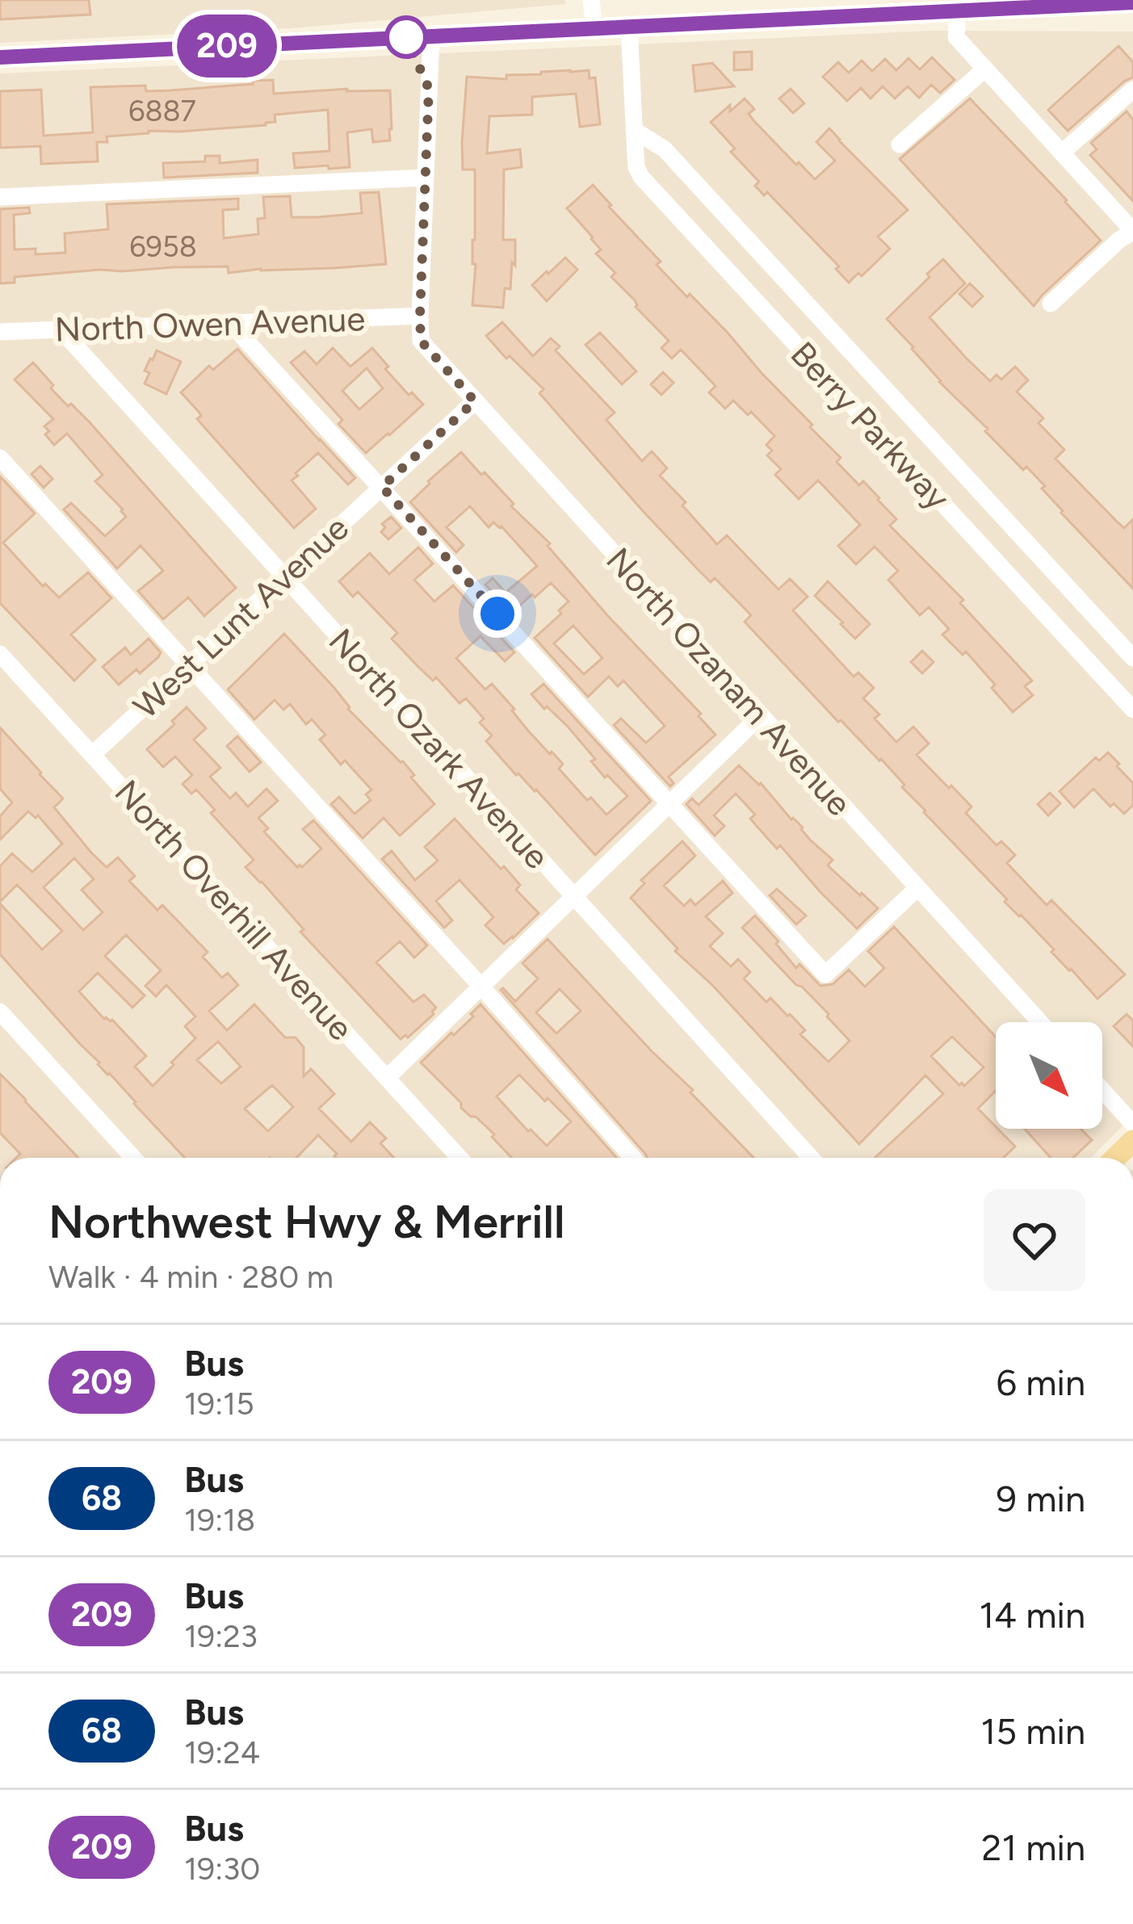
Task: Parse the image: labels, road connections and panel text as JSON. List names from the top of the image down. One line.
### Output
{"streets":{"street":["North Owen Avenue","Berry Parkway","West Lunt Avenue","North Ozanam Avenue","North Ozark Avenue","North Overhill Avenue"]},"crossings":[["North Owen Avenue","North Ozanam Avenue"],["North Owen Avenue","North Ozark Avenue"],["West Lunt Avenue","North Ozanam Avenue"],["West Lunt Avenue","North Ozark Avenue"],["West Lunt Avenue","North Overhill Avenue"]],"lines":["bus line 209"],"house_numbers":["6887","6958"],"north":"bottom right","page":{"on_map":"209","heading":["Northwest Hwy & Merrill","Walk · 4 min · 280 m"],"list":[{"mark":"209","name":"Bus","note":"19:15","value":"6 min"},{"mark":"68","name":"Bus","note":"19:18","value":"9 min"},{"mark":"209","name":"Bus","note":"19:23","value":"14 min"},{"mark":"68","name":"Bus","note":"19:24","value":"15 min"},{"mark":"209","name":"Bus","note":"19:30","value":"21 min"}]}}
